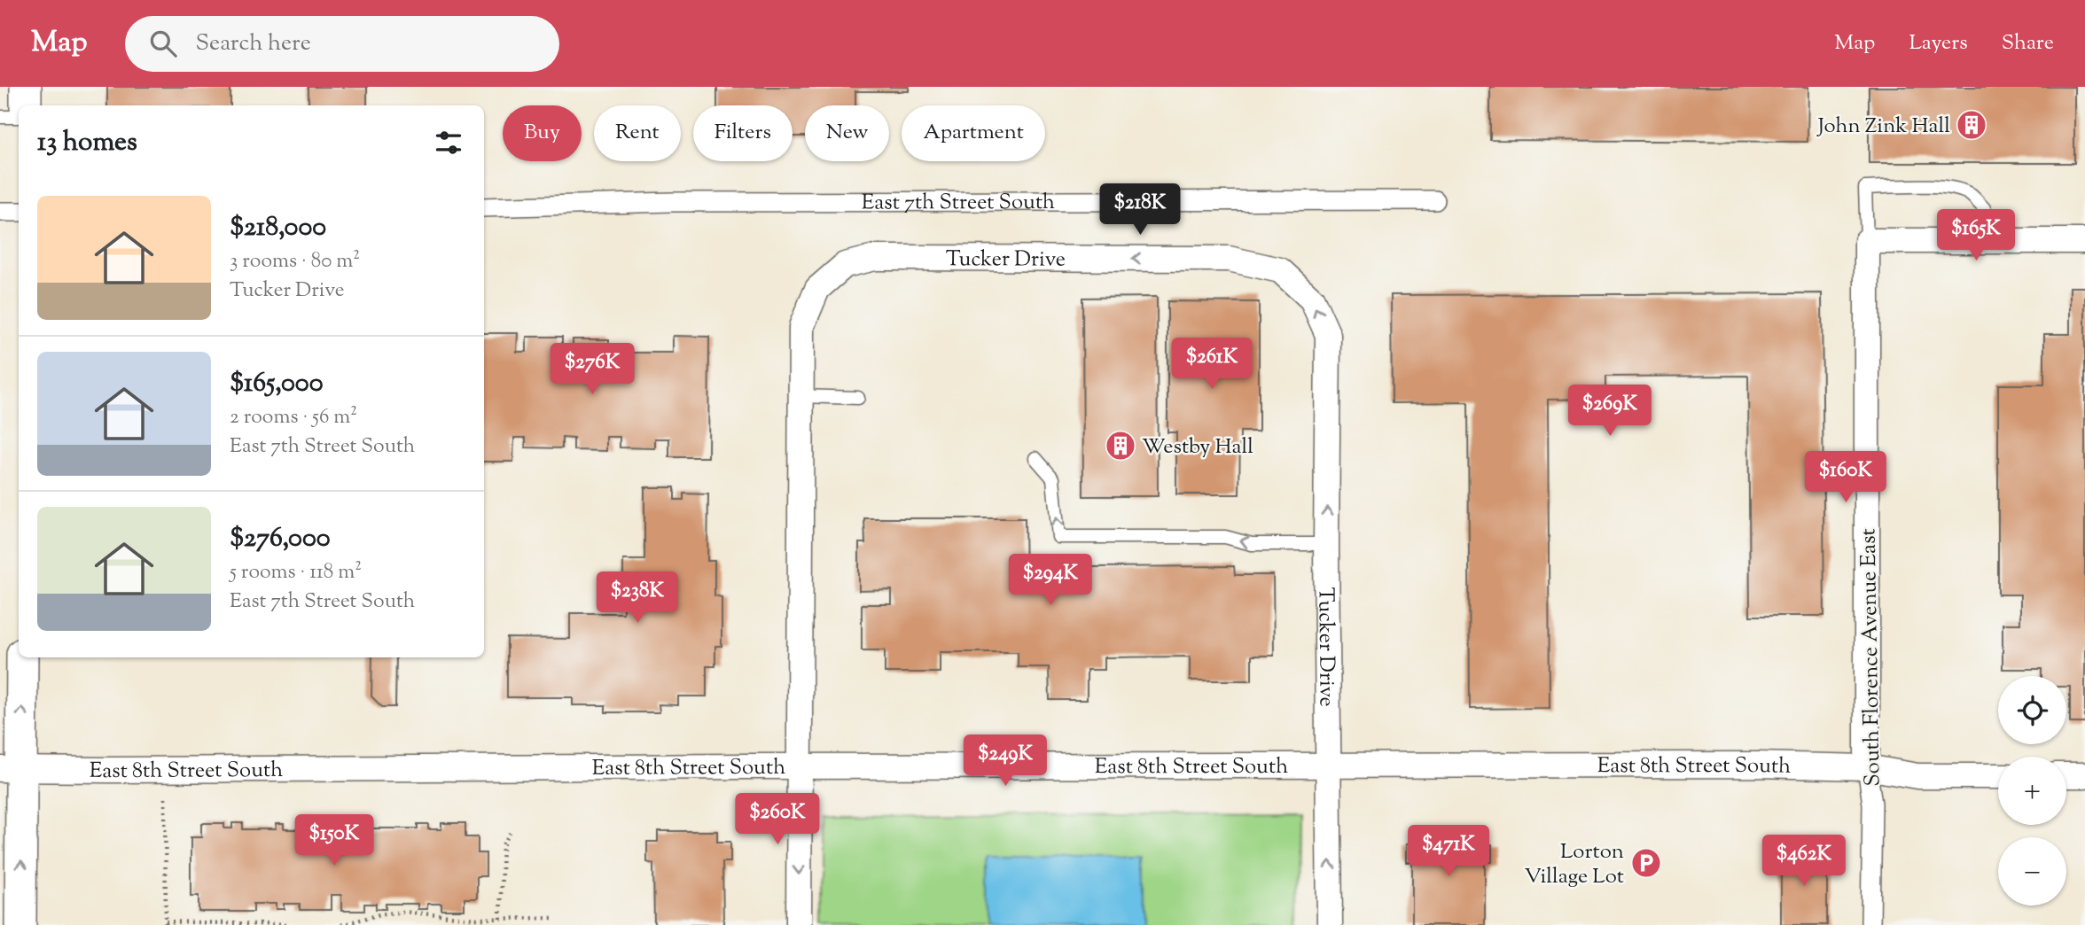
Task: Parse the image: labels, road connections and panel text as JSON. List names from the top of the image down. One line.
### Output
{"streets":{"street":["East 7th Street South","Tucker Drive","South Florence Avenue East","East 8th Street South"]},"crossings":[["Tucker Drive","East 8th Street South"],["South Florence Avenue East","East 8th Street South"]],"places":{"building":["John Zink Hall","Westby Hall"],"parking":["Lorton Village Lot"]},"page":{"header":"Map","search":"Search here","nav":["Map","Layers","Share"],"chip":["Buy","Rent","Filters","New","Apartment"],"heading":"13 homes","list":[{"name":"$218,000","note":"3 rooms · 80 m² · Tucker Drive"},{"name":"$165,000","note":"2 rooms · 56 m² · East 7th Street South"},{"name":"$276,000","note":"5 rooms · 118 m² · East 7th Street South"}],"price":["$218K","$165K","$261K","$276K","$269K","$160K","$294K","$238K","$249K","$260K","$150K","$471K","$462K"],"map_buttons":["+","−"]}}
